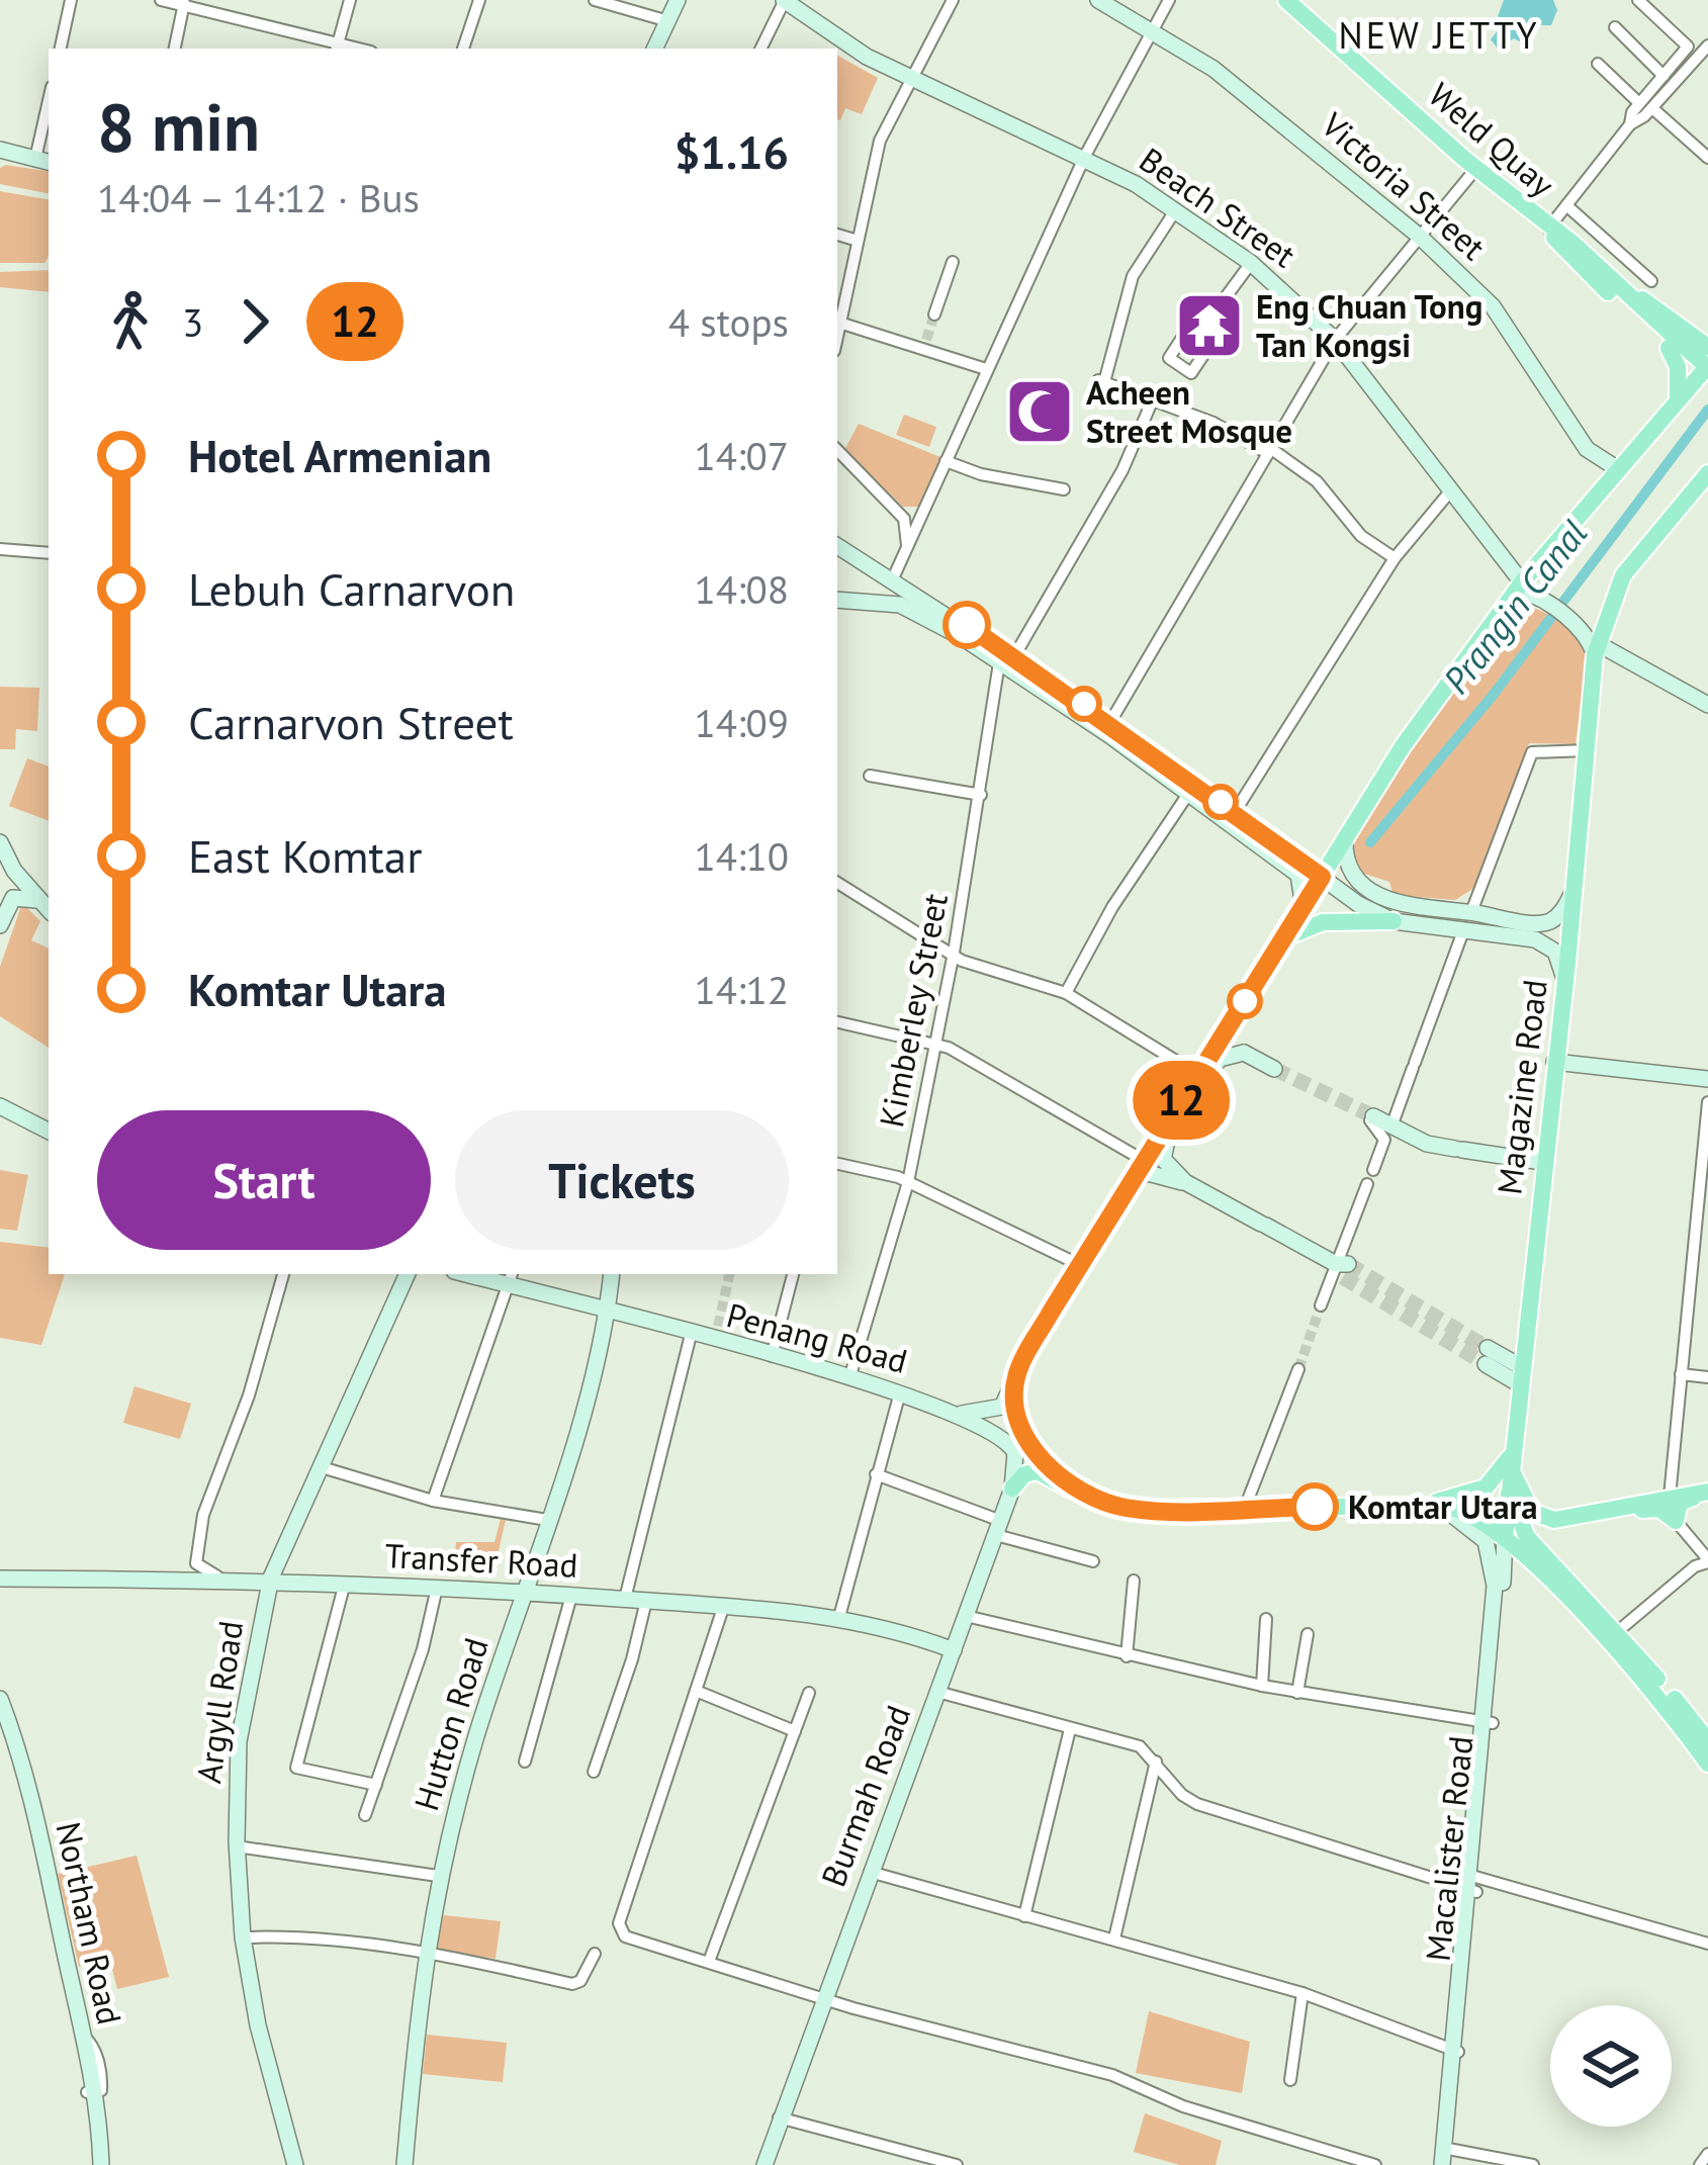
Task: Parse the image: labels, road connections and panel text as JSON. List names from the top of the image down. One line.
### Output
{"streets":{"main road":["Weld Quay","Victoria Street","Beach Street","Magazine Road","Penang Road","Transfer Road","Argyll Road","Hutton Road","Burmah Road","Macalister Road","Northam Road"],"street":["Kimberley Street"]},"crossings":[["Kimberley Street","Penang Road"],["Magazine Road","Macalister Road"],["Penang Road","Hutton Road"],["Penang Road","Burmah Road"],["Transfer Road","Argyll Road"],["Transfer Road","Hutton Road"],["Transfer Road","Burmah Road"]],"districts":["NEW JETTY"],"water":["Prangin Canal"],"places":{"temple":["Eng Chuan Tong Tan Kongsi"],"mosque":["Acheen Street Mosque"],"other":["Komtar Utara"]},"lines":["bus line 12"],"page":{"on_map":"12","heading":["8 min","14:04 – 14:12 · Bus","$1.16"],"legs":["3","12","4 stops"],"list":[{"name":"Hotel Armenian","value":"14:07"},{"name":"Lebuh Carnarvon","value":"14:08"},{"name":"Carnarvon Street","value":"14:09"},{"name":"East Komtar","value":"14:10"},{"name":"Komtar Utara","value":"14:12"}],"buttons":["Start","Tickets"]}}
